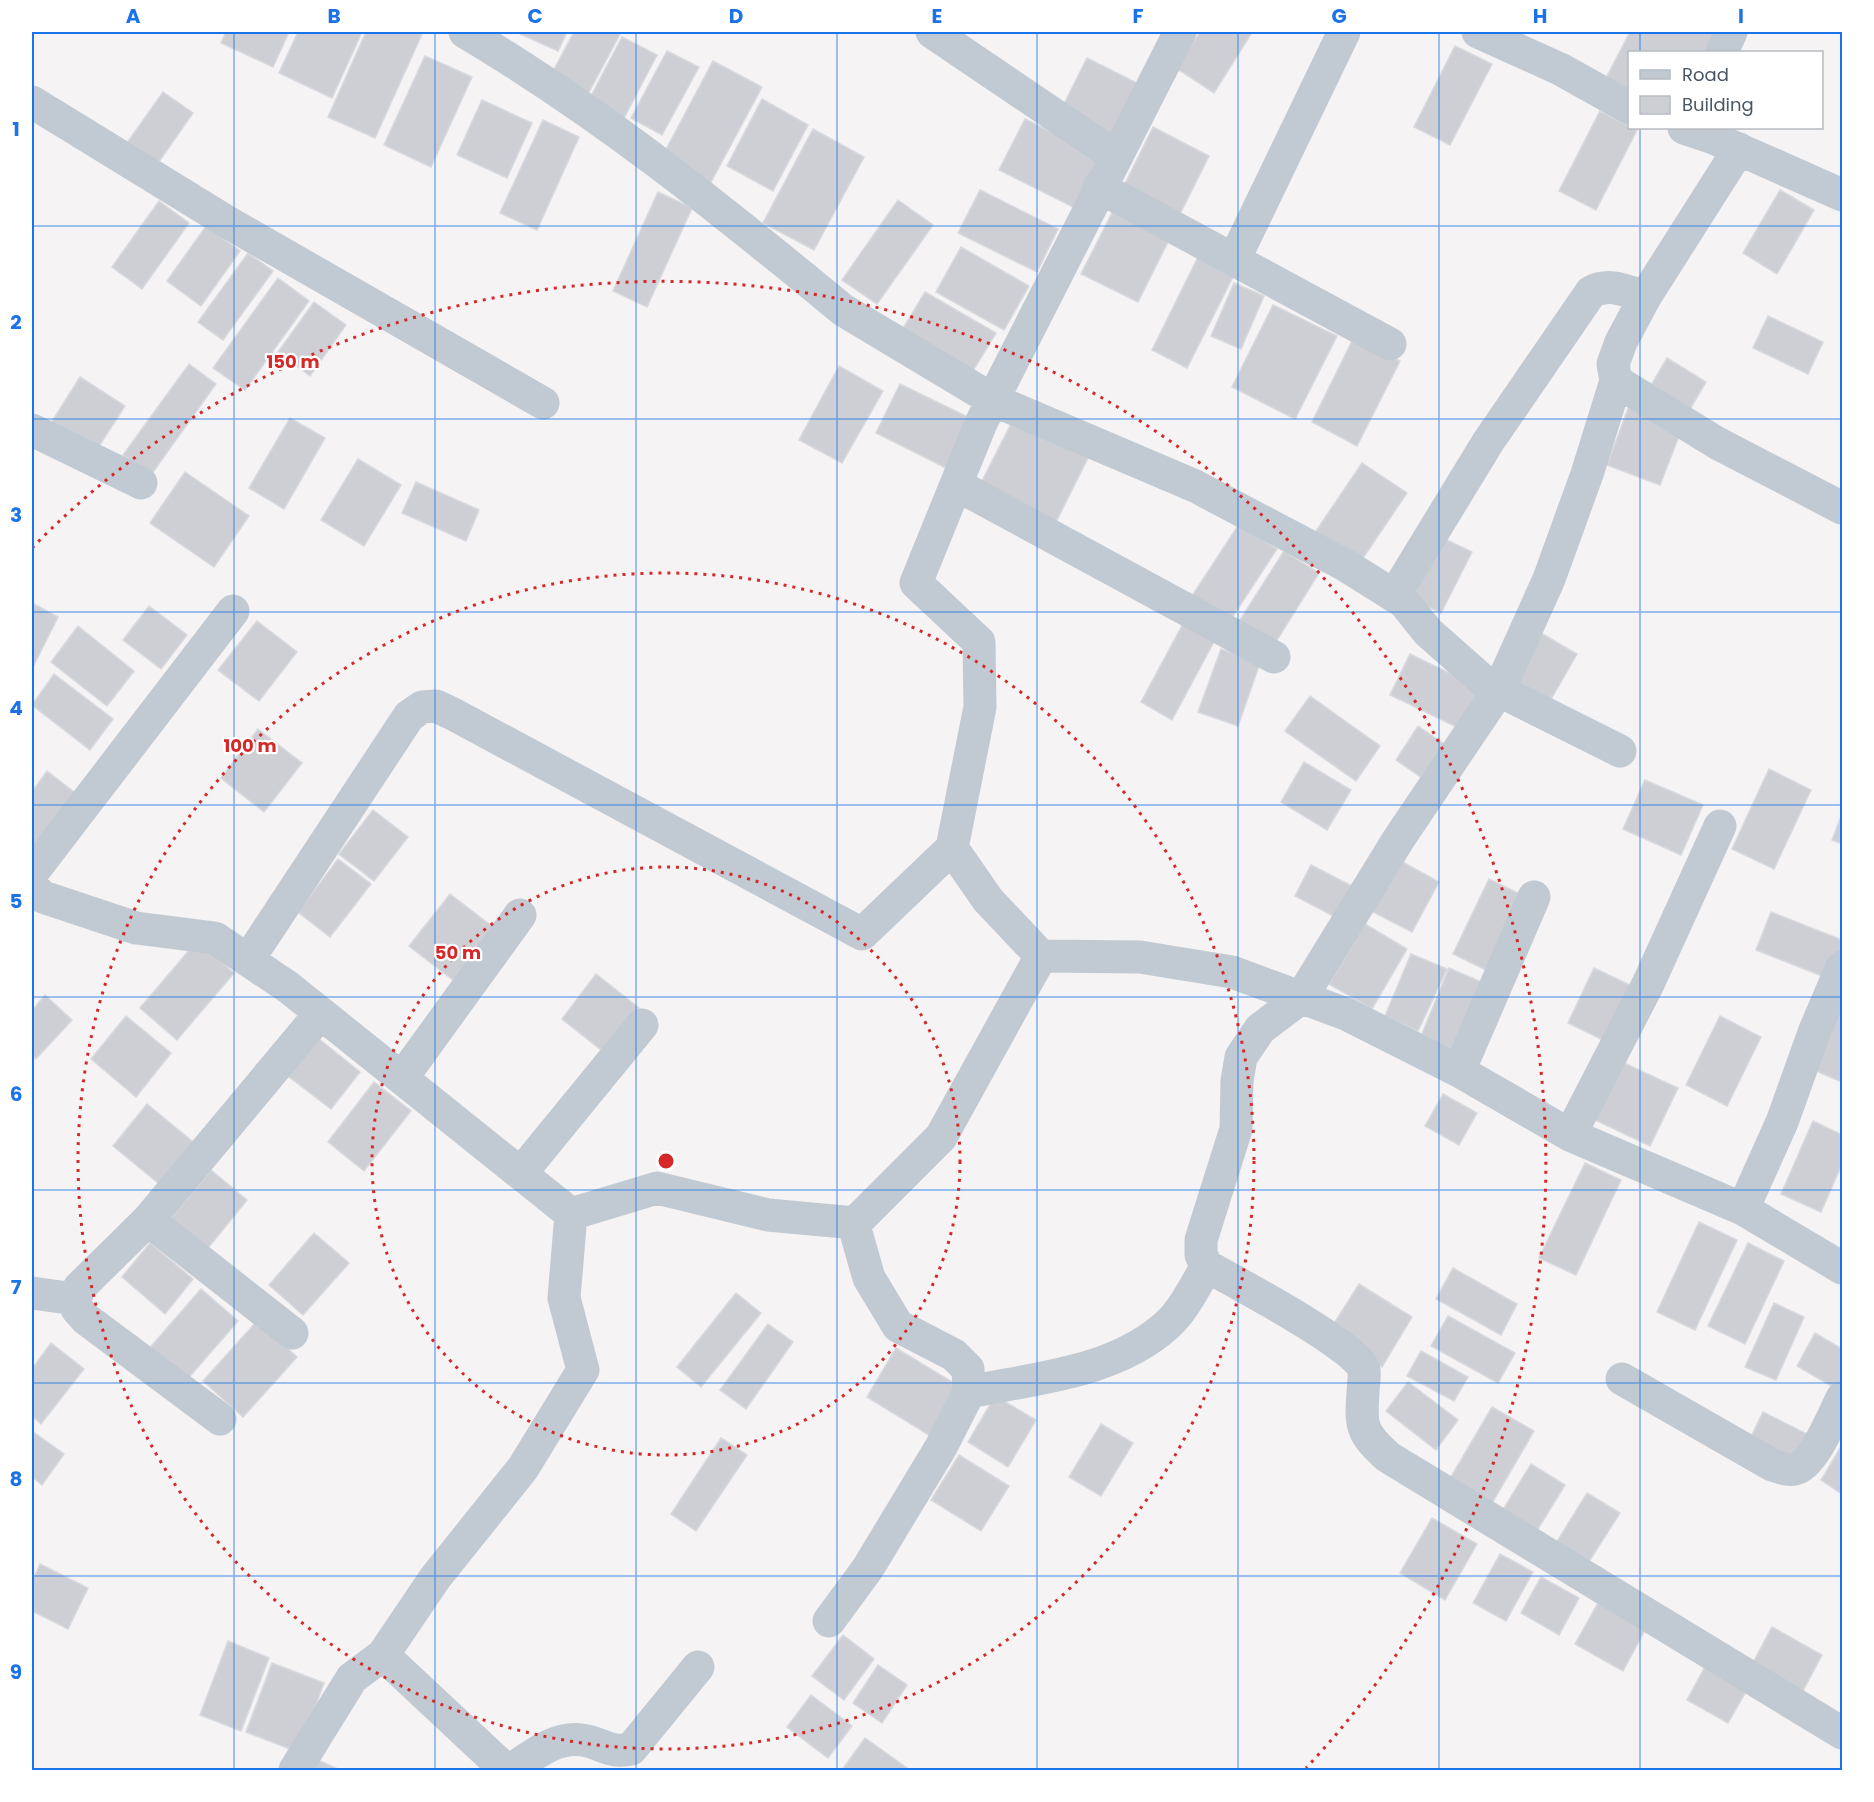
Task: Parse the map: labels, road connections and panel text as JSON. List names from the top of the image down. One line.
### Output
{"legend":["Road","Building"],"grid":{"columns":["A","B","C","D","E","F","G","H","I"],"rows":["1","2","3","4","5","6","7","8","9"]},"rings":["150 m","100 m","50 m"]}
